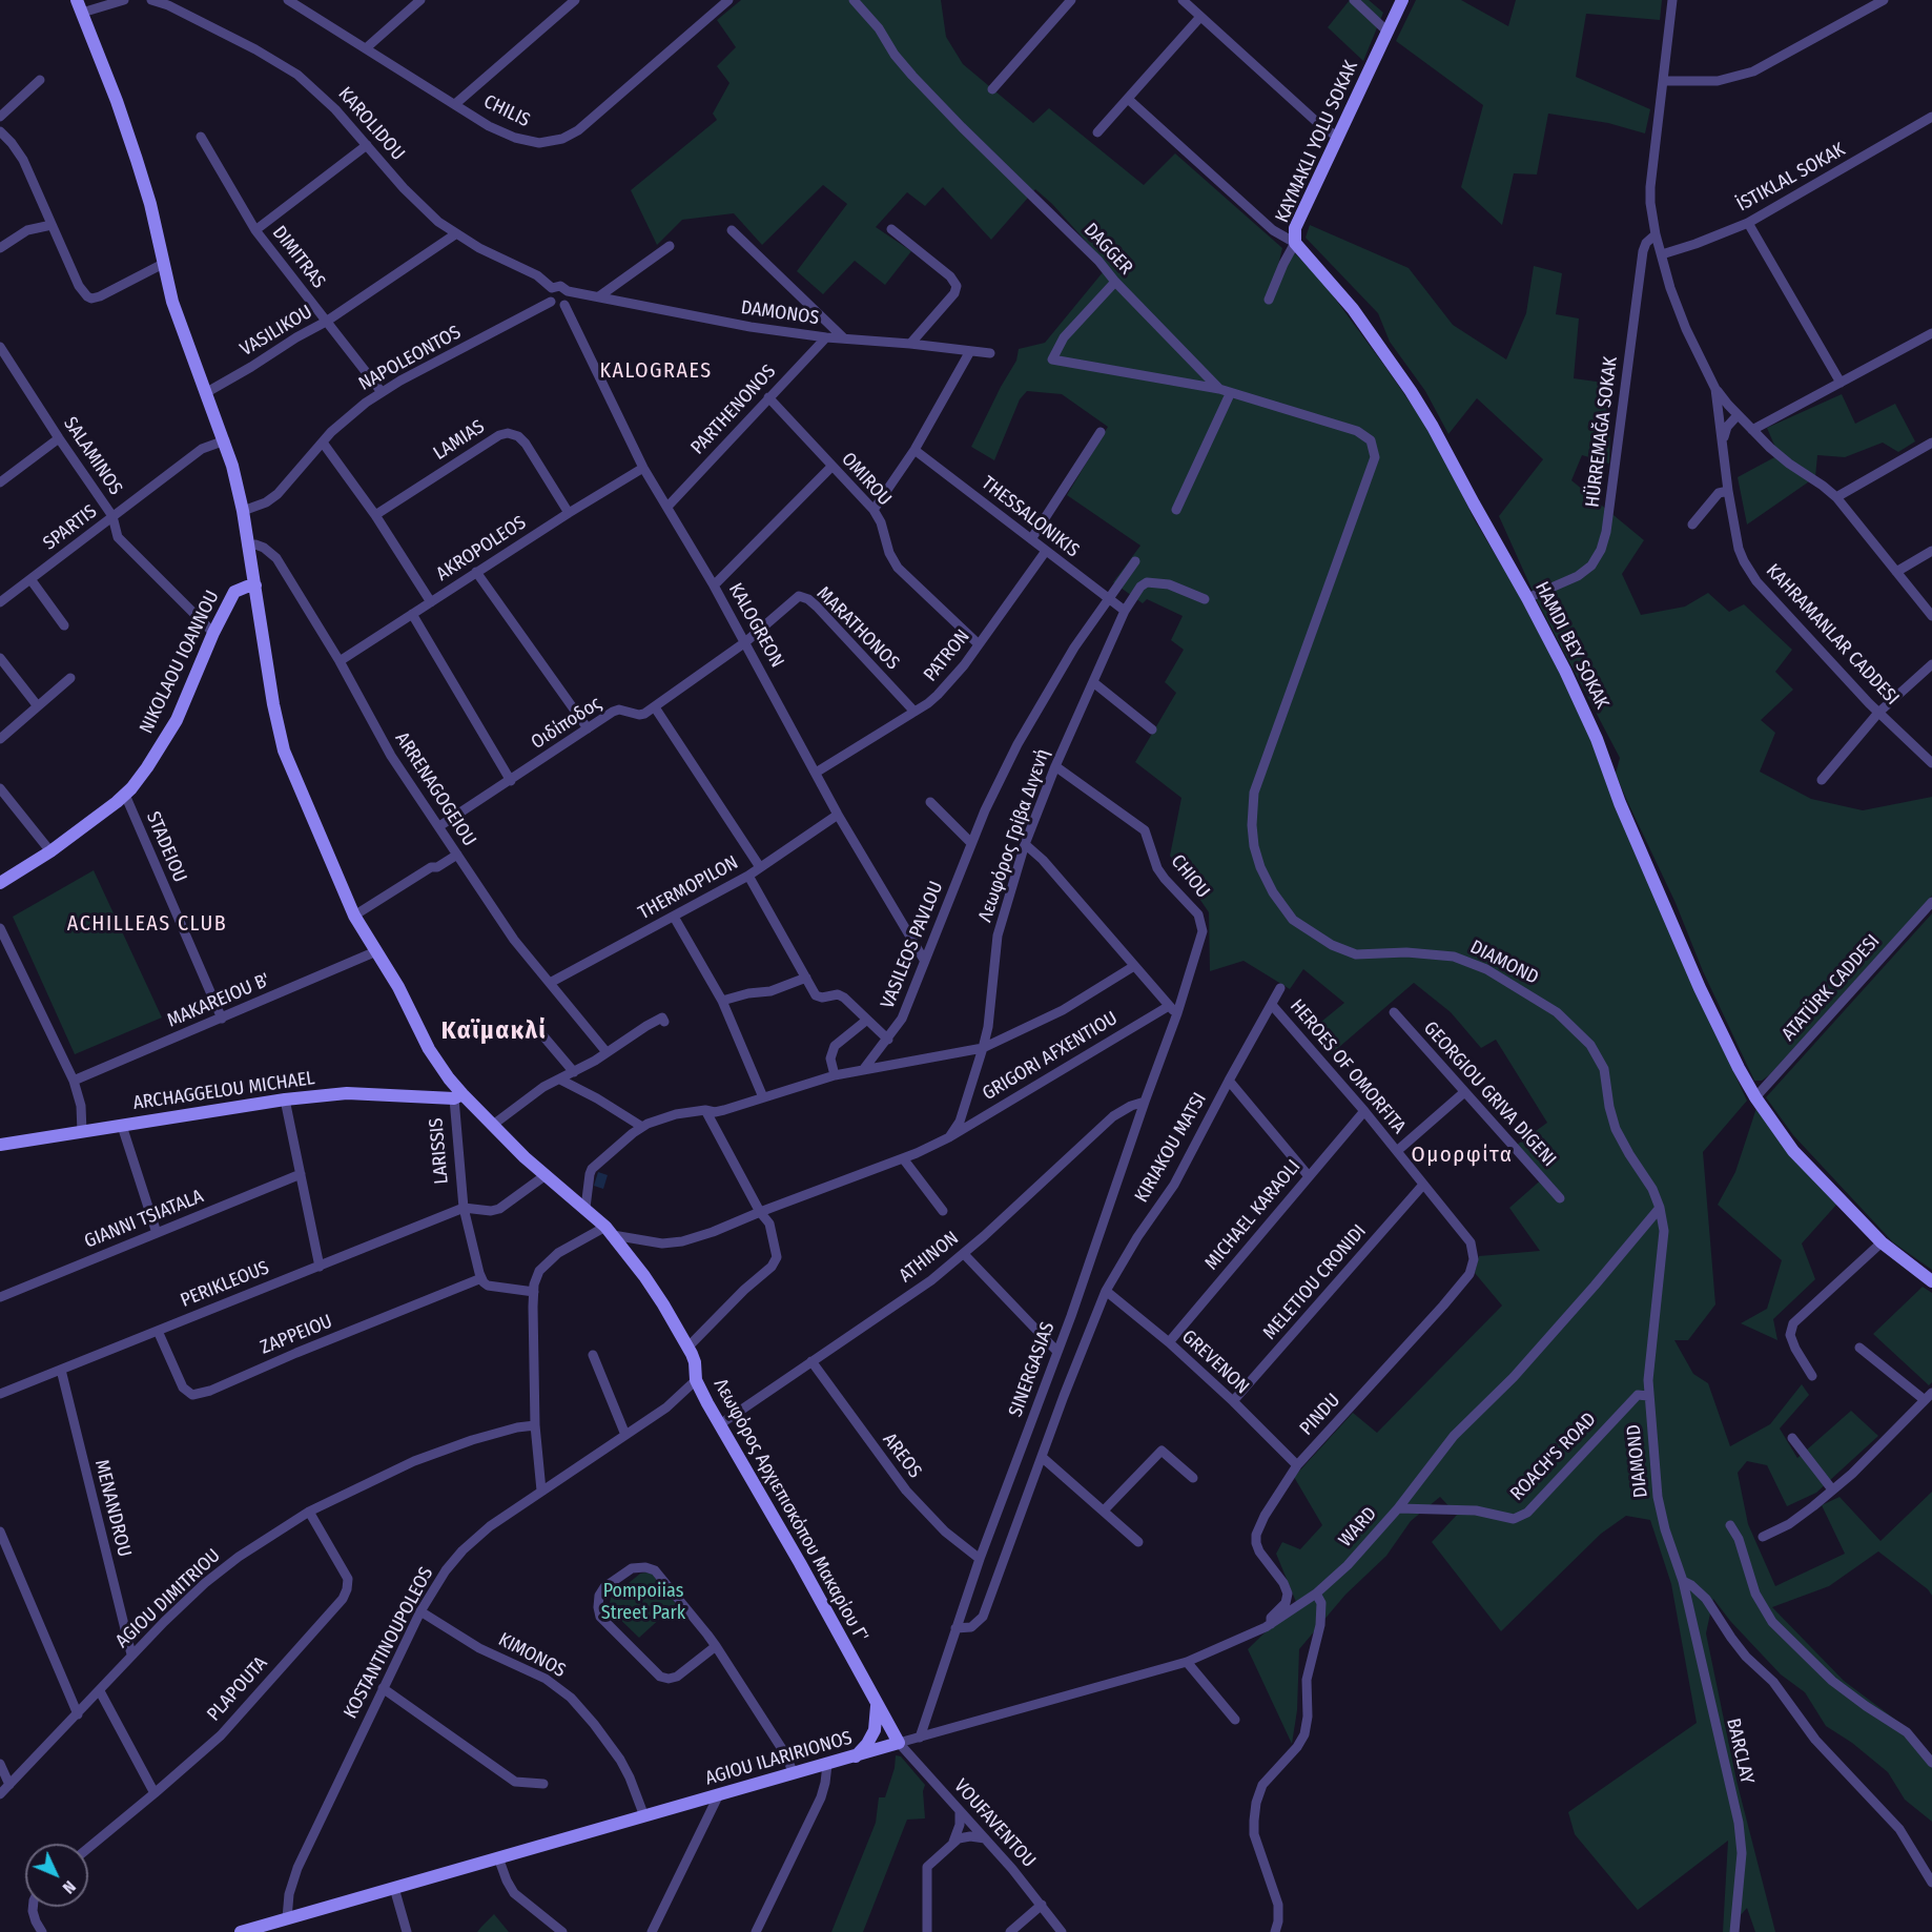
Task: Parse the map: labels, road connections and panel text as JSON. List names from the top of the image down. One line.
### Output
{"streets":{"street":["CHILIS","KAROLIDOU","İSTIKLAL SOKAK","DAGGER","DIMITRAS","DAMONOS","VASILIKOU","NAPOLEONTOS","PARTHENONOS","HÜRREMAĞA SOKAK","LAMIAS","SALAMINOS","OMIROU","THESSALONIKIS","SPARTIS","AKROPOLEOS","KALOGREON","MARATHONOS","KAHRAMANLAR CADDESI","HAMDI BEY SOKAK","PATRON","NIKOLAOU IOANNOU","Οιδίποδος","ARRENAGOGEIOU","Λεωφόρος Γρίβα Διγενή","STADEIOU","CHIOU","THERMOPILON","VASILEOS PAVLOU","DIAMOND","ATATÜRK CADDESI","MAKAREIOU B'","GRIGORI AFXENTIOU","HEROES OF OMORFITA","ARCHAGGELOU MICHAEL","GEORGIOU GRIVA DIGENI","KIRIAKOU MATSI","LARISSIS","MICHAEL KARAOLI","GIANNI TSIATALA","ATHINON","MELETIOU CRONIDI","PERIKLEOUS","ZAPPEIOU","GREVENON","SINERGASIAS","PINDU","AREOS","ROACH'S ROAD","MENANDROU","Λεωφόρος Αρχιεπισκόπου Μακαρίου Γ'","WARD","AGIOU DIMITRIOU","KOSTANTINOUPOLEOS","KIMONOS","PLAPOUTA","BARCLAY","AGIOU ILARIRIONOS","VOUFAVENTOU"]},"crossings":[["KAROLIDOU","DAMONOS"],["KAROLIDOU","VASILIKOU"],["KAROLIDOU","NAPOLEONTOS"],["KAROLIDOU","KALOGREON"],["İSTIKLAL SOKAK","KAHRAMANLAR CADDESI"],["DAGGER","DIAMOND"],["DIMITRAS","VASILIKOU"],["DIMITRAS","NAPOLEONTOS"],["DAMONOS","NAPOLEONTOS"],["DAMONOS","PARTHENONOS"],["DAMONOS","KALOGREON"],["VASILIKOU","Λεωφόρος Αρχιεπισκόπου Μακαρίου Γ'"],["NAPOLEONTOS","KALOGREON"],["NAPOLEONTOS","Λεωφόρος Αρχιεπισκόπου Μακαρίου Γ'"],["PARTHENONOS","OMIROU"],["PARTHENONOS","KALOGREON"],["HÜRREMAĞA SOKAK","KAHRAMANLAR CADDESI"],["HÜRREMAĞA SOKAK","HAMDI BEY SOKAK"],["LAMIAS","AKROPOLEOS"],["SALAMINOS","SPARTIS"],["SALAMINOS","NIKOLAOU IOANNOU"],["OMIROU","PATRON"],["THESSALONIKIS","PATRON"],["THESSALONIKIS","Λεωφόρος Γρίβα Διγενή"],["THESSALONIKIS","VASILEOS PAVLOU"],["SPARTIS","Λεωφόρος Αρχιεπισκόπου Μακαρίου Γ'"],["AKROPOLEOS","KALOGREON"],["AKROPOLEOS","ARRENAGOGEIOU"],["KALOGREON","MARATHONOS"],["KALOGREON","PATRON"],["KALOGREON","Οιδίποδος"],["KALOGREON","THERMOPILON"],["KALOGREON","VASILEOS PAVLOU"],["MARATHONOS","PATRON"],["MARATHONOS","Οιδίποδος"],["HAMDI BEY SOKAK","ATATÜRK CADDESI"],["NIKOLAOU IOANNOU","STADEIOU"],["NIKOLAOU IOANNOU","Λεωφόρος Αρχιεπισκόπου Μακαρίου Γ'"],["Οιδίποδος","ARRENAGOGEIOU"],["ARRENAGOGEIOU","THERMOPILON"],["ARRENAGOGEIOU","Λεωφόρος Αρχιεπισκόπου Μακαρίου Γ'"],["Λεωφόρος Γρίβα Διγενή","CHIOU"],["Λεωφόρος Γρίβα Διγενή","GRIGORI AFXENTIOU"],["STADEIOU","MAKAREIOU B'"],["CHIOU","SINERGASIAS"],["DIAMOND","ROACH'S ROAD"],["DIAMOND","WARD"],["DIAMOND","BARCLAY"],["MAKAREIOU B'","Λεωφόρος Αρχιεπισκόπου Μακαρίου Γ'"],["HEROES OF OMORFITA","KIRIAKOU MATSI"],["HEROES OF OMORFITA","MICHAEL KARAOLI"],["HEROES OF OMORFITA","MELETIOU CRONIDI"],["HEROES OF OMORFITA","PINDU"],["ARCHAGGELOU MICHAEL","LARISSIS"],["ARCHAGGELOU MICHAEL","Λεωφόρος Αρχιεπισκόπου Μακαρίου Γ'"],["KIRIAKOU MATSI","GREVENON"],["KIRIAKOU MATSI","SINERGASIAS"],["LARISSIS","PERIKLEOUS"],["LARISSIS","ZAPPEIOU"],["LARISSIS","Λεωφόρος Αρχιεπισκόπου Μακαρίου Γ'"],["MICHAEL KARAOLI","GREVENON"],["ATHINON","SINERGASIAS"],["ATHINON","AREOS"],["ATHINON","Λεωφόρος Αρχιεπισκόπου Μακαρίου Γ'"],["MELETIOU CRONIDI","GREVENON"],["PERIKLEOUS","ZAPPEIOU"],["PERIKLEOUS","MENANDROU"],["GREVENON","PINDU"],["SINERGASIAS","AREOS"],["SINERGASIAS","AGIOU ILARIRIONOS"],["PINDU","AGIOU ILARIRIONOS"],["ROACH'S ROAD","WARD"],["MENANDROU","AGIOU DIMITRIOU"],["Λεωφόρος Αρχιεπισκόπου Μακαρίου Γ'","KOSTANTINOUPOLEOS"],["Λεωφόρος Αρχιεπισκόπου Μακαρίου Γ'","AGIOU ILARIRIONOS"],["Λεωφόρος Αρχιεπισκόπου Μακαρίου Γ'","VOUFAVENTOU"],["WARD","AGIOU ILARIRIONOS"],["AGIOU DIMITRIOU","PLAPOUTA"],["KOSTANTINOUPOLEOS","KIMONOS"],["KOSTANTINOUPOLEOS","AGIOU ILARIRIONOS"],["KIMONOS","AGIOU ILARIRIONOS"],["AGIOU ILARIRIONOS","VOUFAVENTOU"]],"districts":["KALOGRAES","ACHILLEAS CLUB","Καϊμακλί","Ομορφίτα"],"parks":["Pompoiias Street Park"],"north":"bottom right"}
